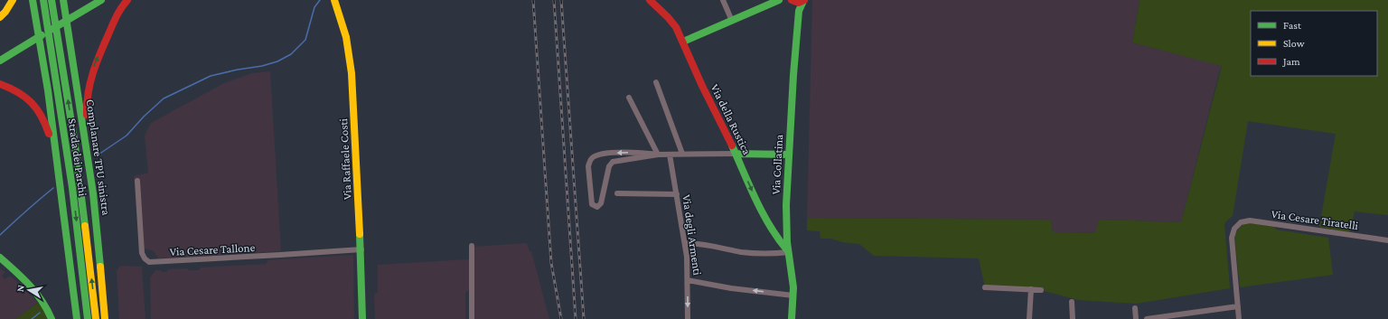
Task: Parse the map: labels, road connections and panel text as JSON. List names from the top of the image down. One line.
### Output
{"streets":{"main road":["Via della Rustica","Strada dei Parchi","Complanare TPU sinistra","Via Raffaele Costi","Via Collatina"],"street":["Via Cesare Tiratelli","Via degli Armenti","Via Cesare Tallone"]},"crossings":[["Via della Rustica","Via Collatina"],["Via Raffaele Costi","Via Cesare Tallone"]],"one_way":["Via della Rustica"],"legend":["Fast","Slow","Jam"],"north":"left"}
